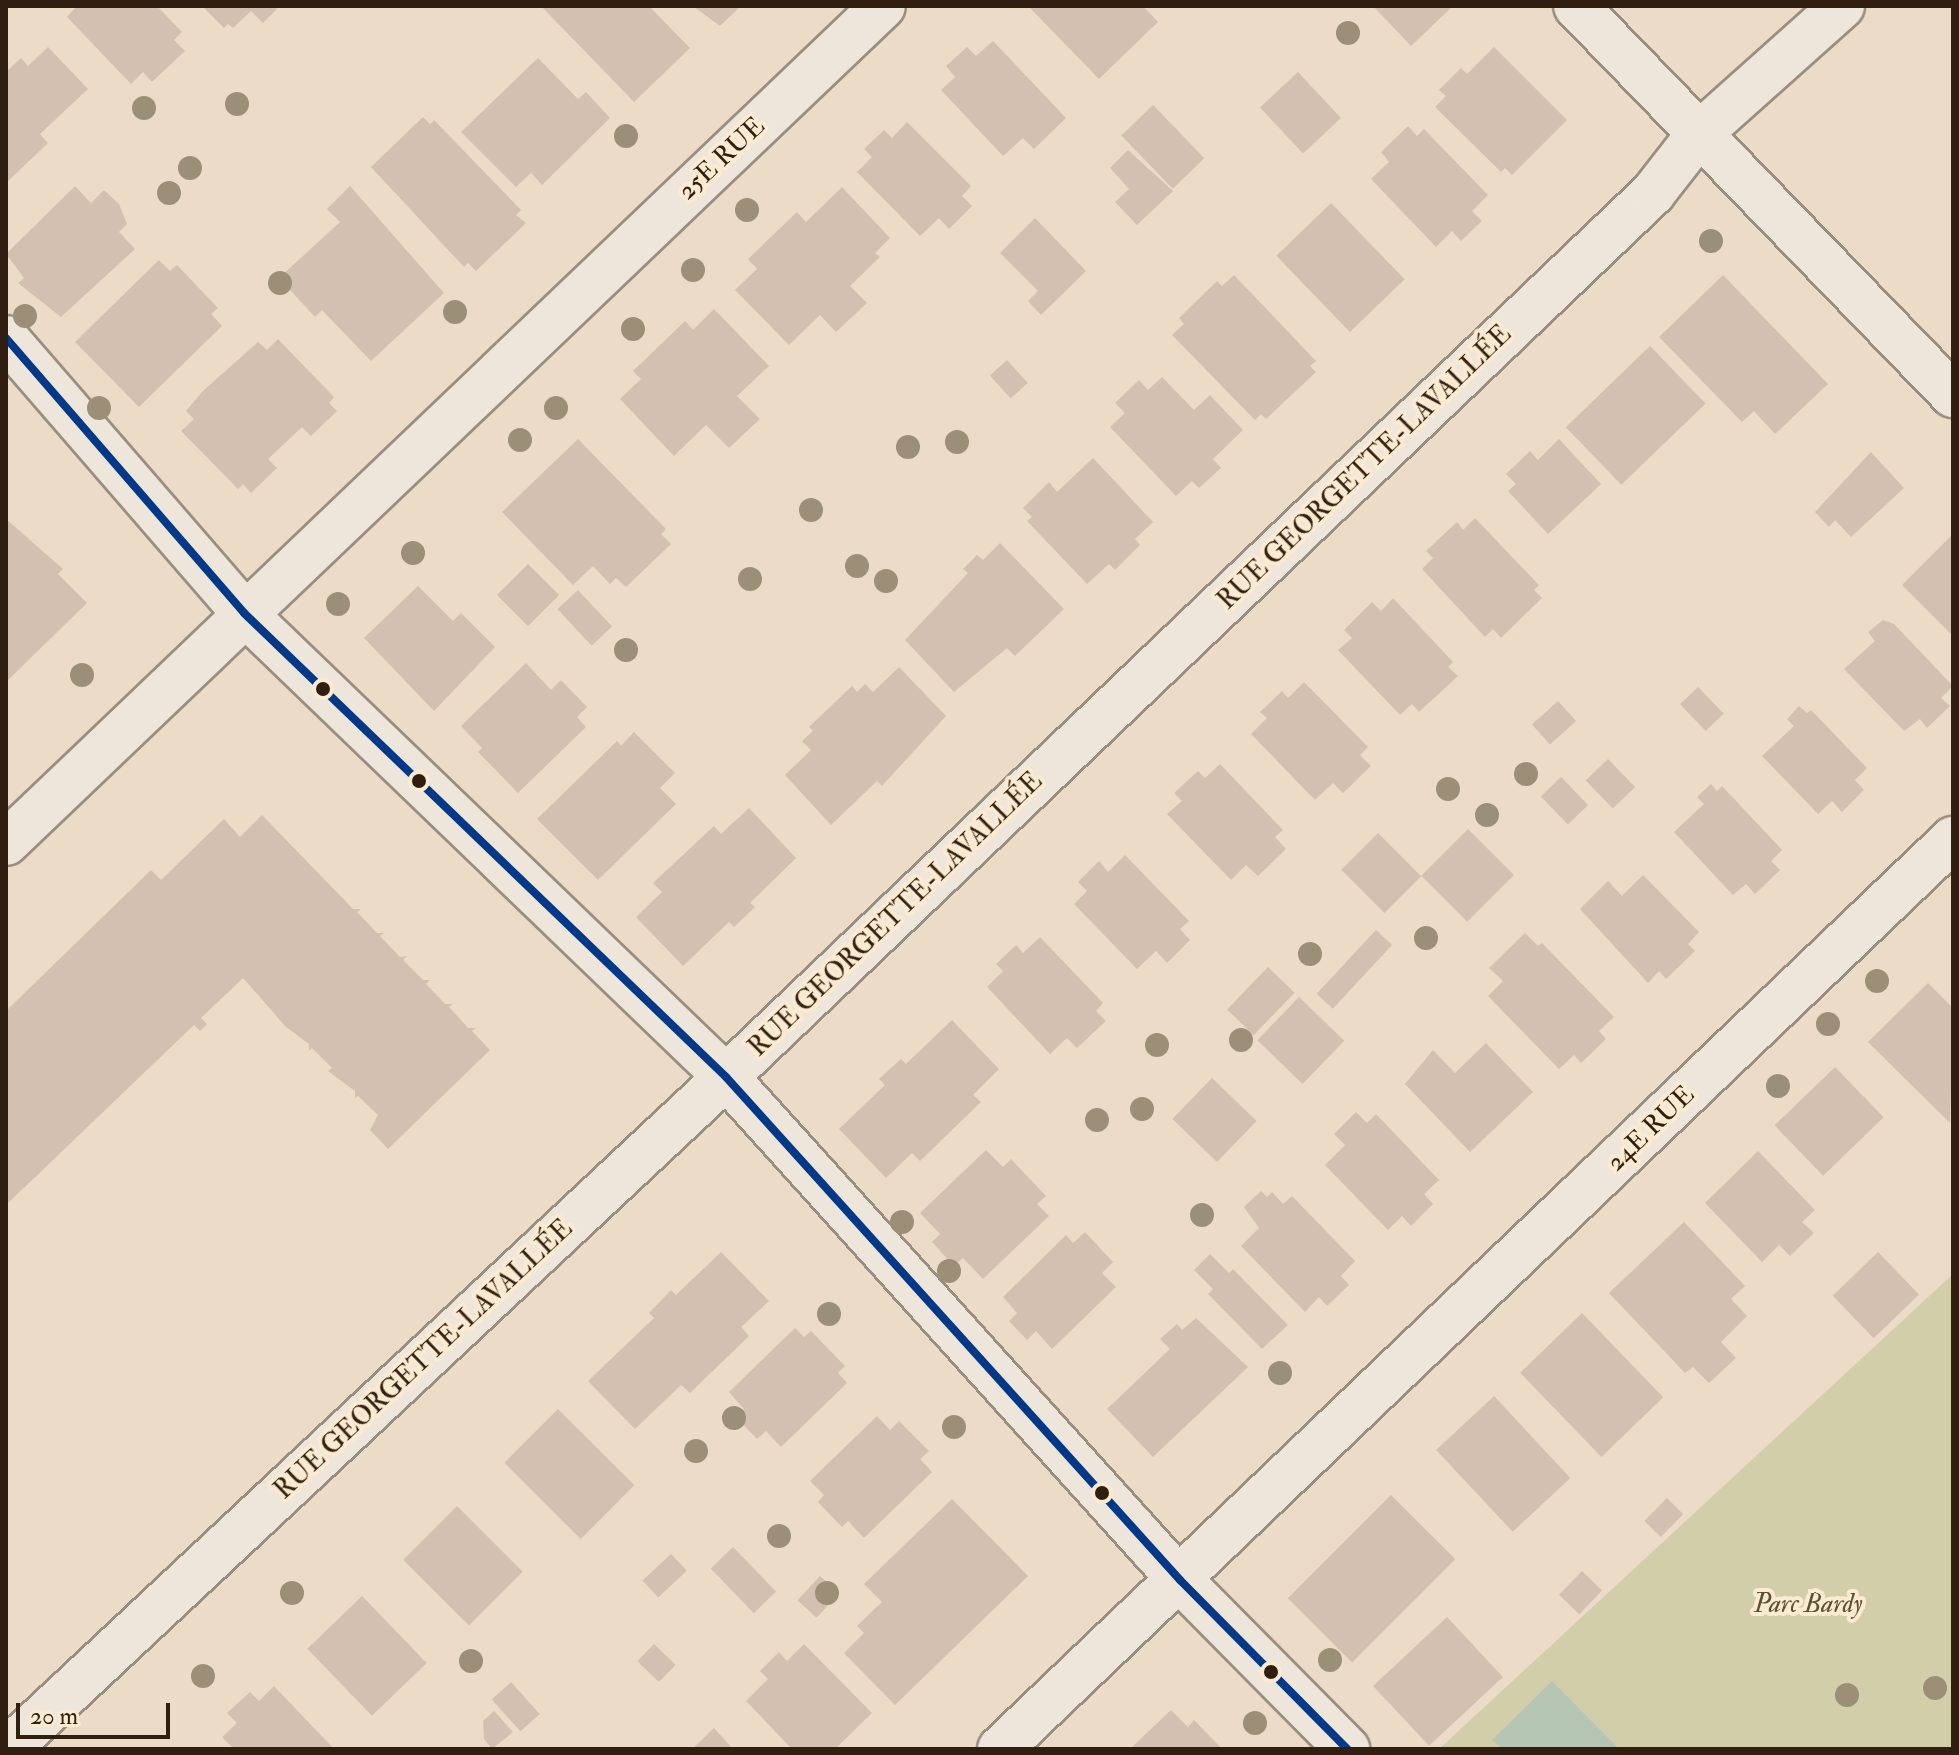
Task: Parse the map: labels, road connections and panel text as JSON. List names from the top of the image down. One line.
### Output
{"streets":{"street":["25E RUE","RUE GEORGETTE-LAVALLÉE","24E RUE"]},"parks":["Parc Bardy"],"scale_bar":"20 m"}
